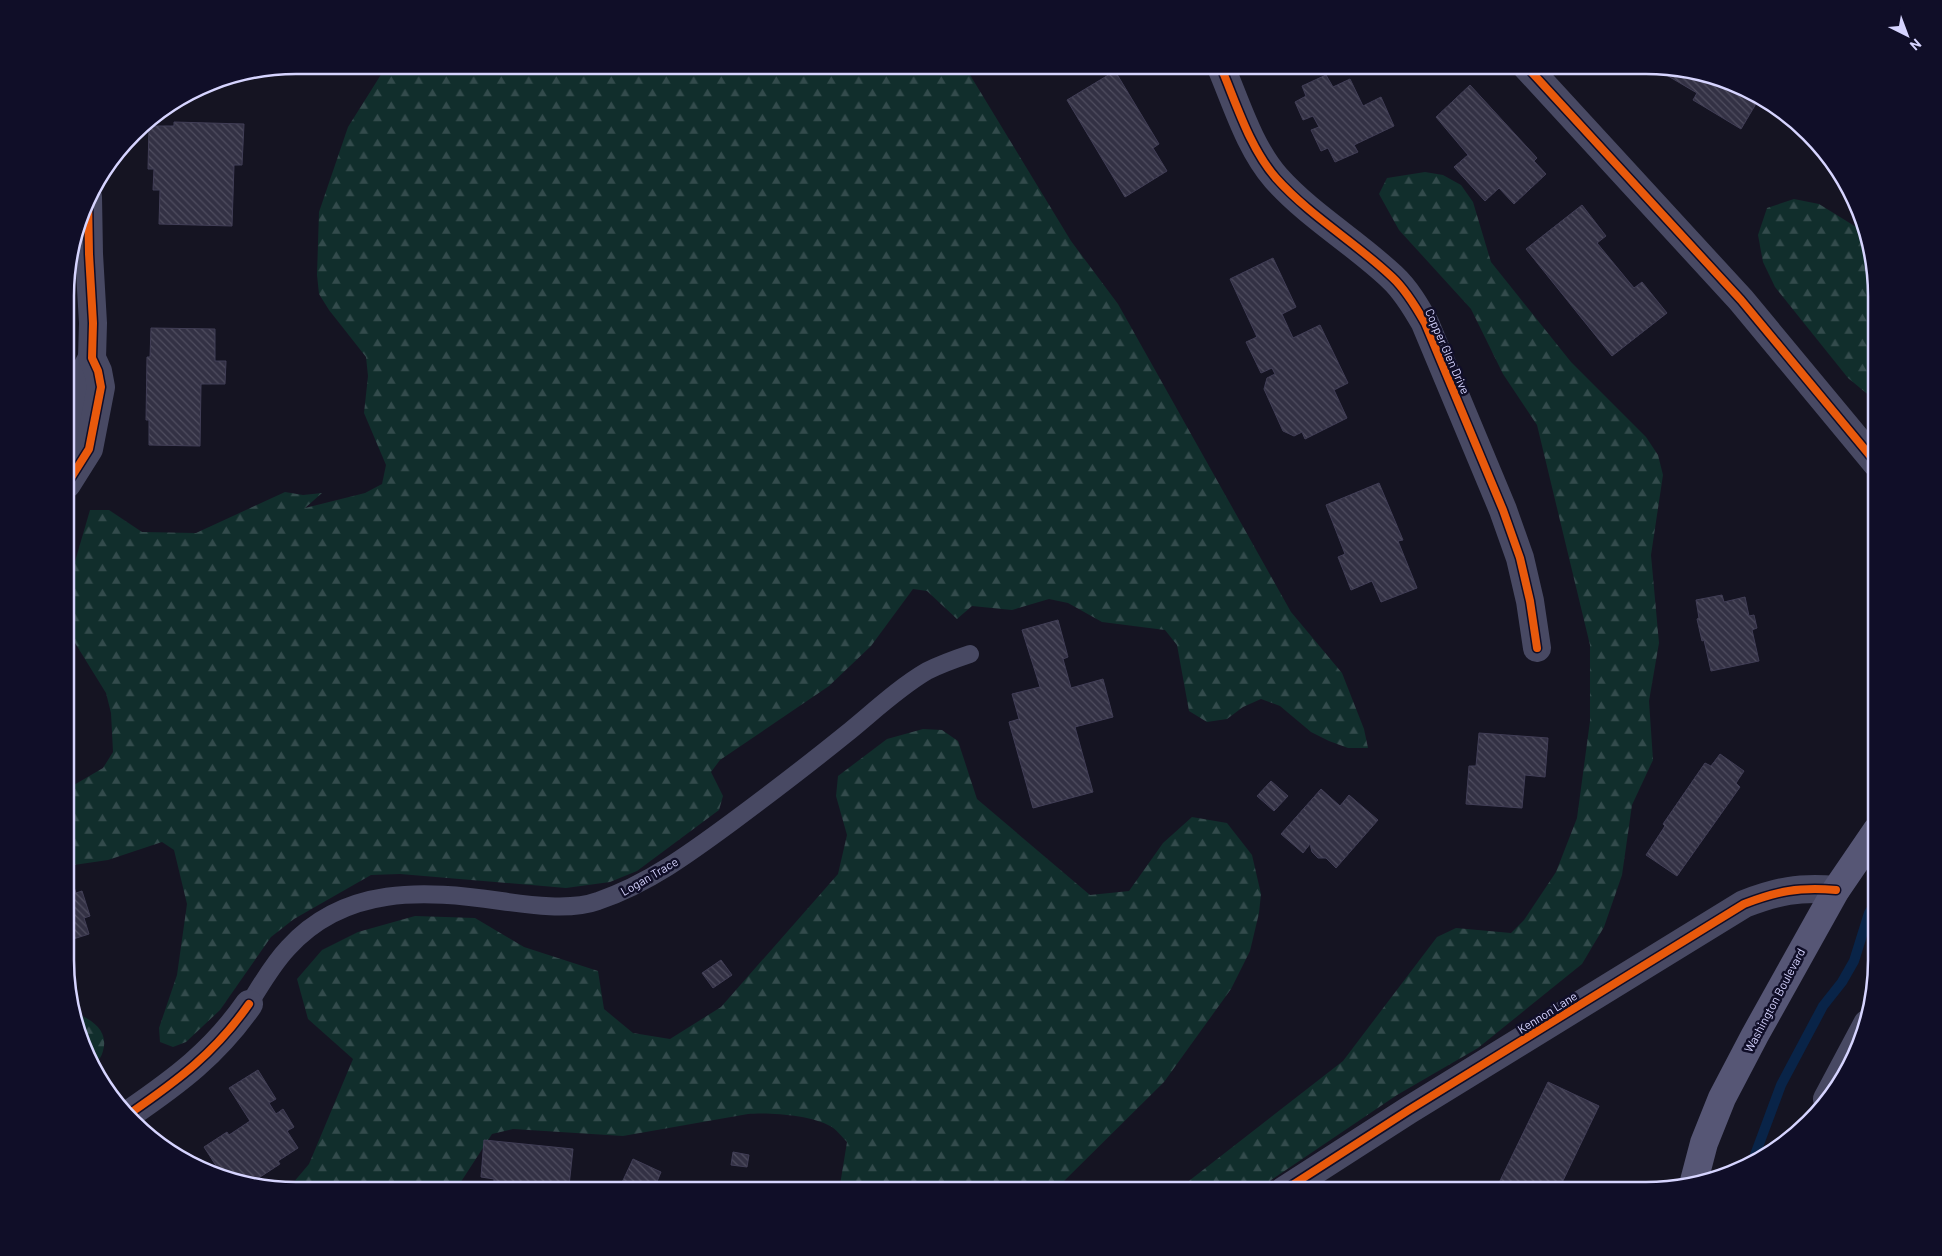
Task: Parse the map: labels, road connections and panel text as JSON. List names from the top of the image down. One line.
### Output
{"streets":{"street":["Copper Glen Drive","Washington Boulevard","Kennon Lane"],"lane":["Logan Trace"]},"crossings":[["Washington Boulevard","Kennon Lane"]],"north":"bottom right"}
